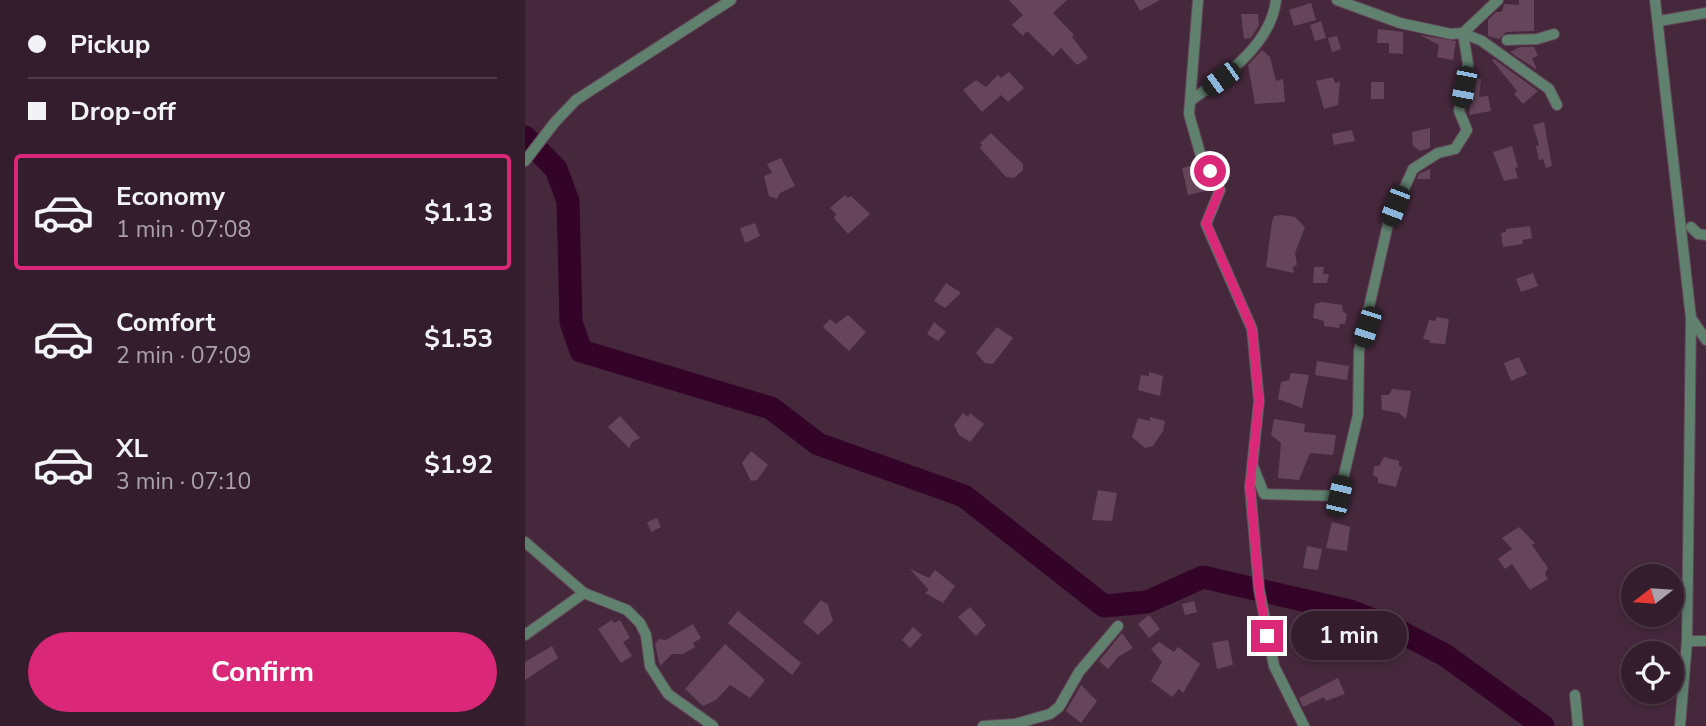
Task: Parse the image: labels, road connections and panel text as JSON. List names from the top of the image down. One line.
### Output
{"north":"left","page":{"banner":["Pickup","Drop-off"],"list":[{"name":"Economy","note":"1 min · 07:08","value":"$1.13"},{"name":"Comfort","note":"2 min · 07:09","value":"$1.53"},{"name":"XL","note":"3 min · 07:10","value":"$1.92"}],"bubble":"1 min","buttons":"Confirm"}}
